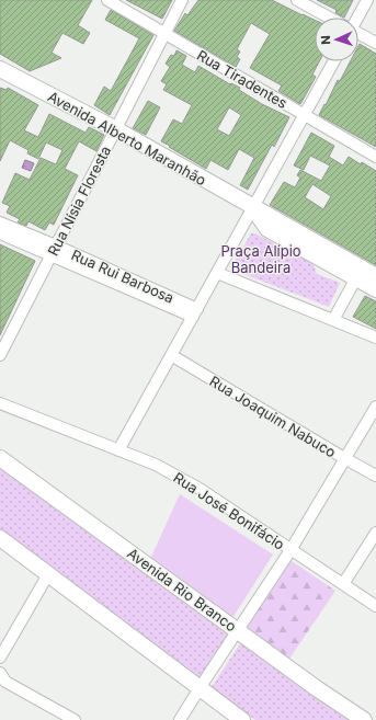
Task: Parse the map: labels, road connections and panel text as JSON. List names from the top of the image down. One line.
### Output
{"streets":{"main road":["Avenida Alberto Maranhão","Avenida Rio Branco"],"street":["Rua Tiradentes","Rua Nísia Floresta","Rua Rui Barbosa","Rua Joaquim Nabuco","Rua José Bonifácio"]},"crossings":[["Rua Tiradentes","Rua Nísia Floresta"],["Avenida Alberto Maranhão","Rua Nísia Floresta"],["Rua Nísia Floresta","Rua Rui Barbosa"]],"parks":["Praça Alípio Bandeira"],"north":"left"}
